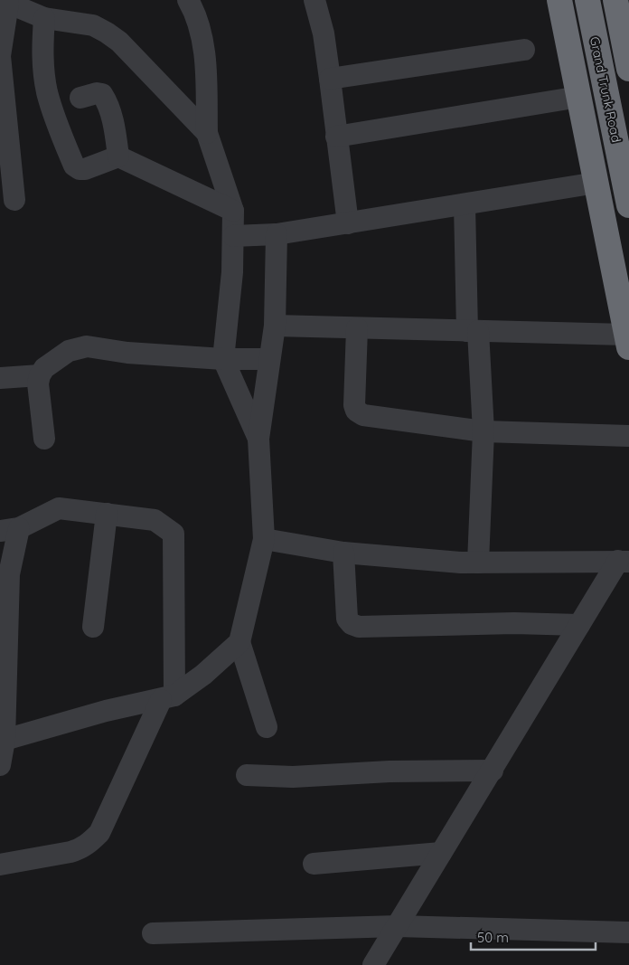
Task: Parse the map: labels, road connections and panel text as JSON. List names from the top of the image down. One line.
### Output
{"streets":{"highway":["Grand Trunk Road"]},"scale_bar":"50 m"}
